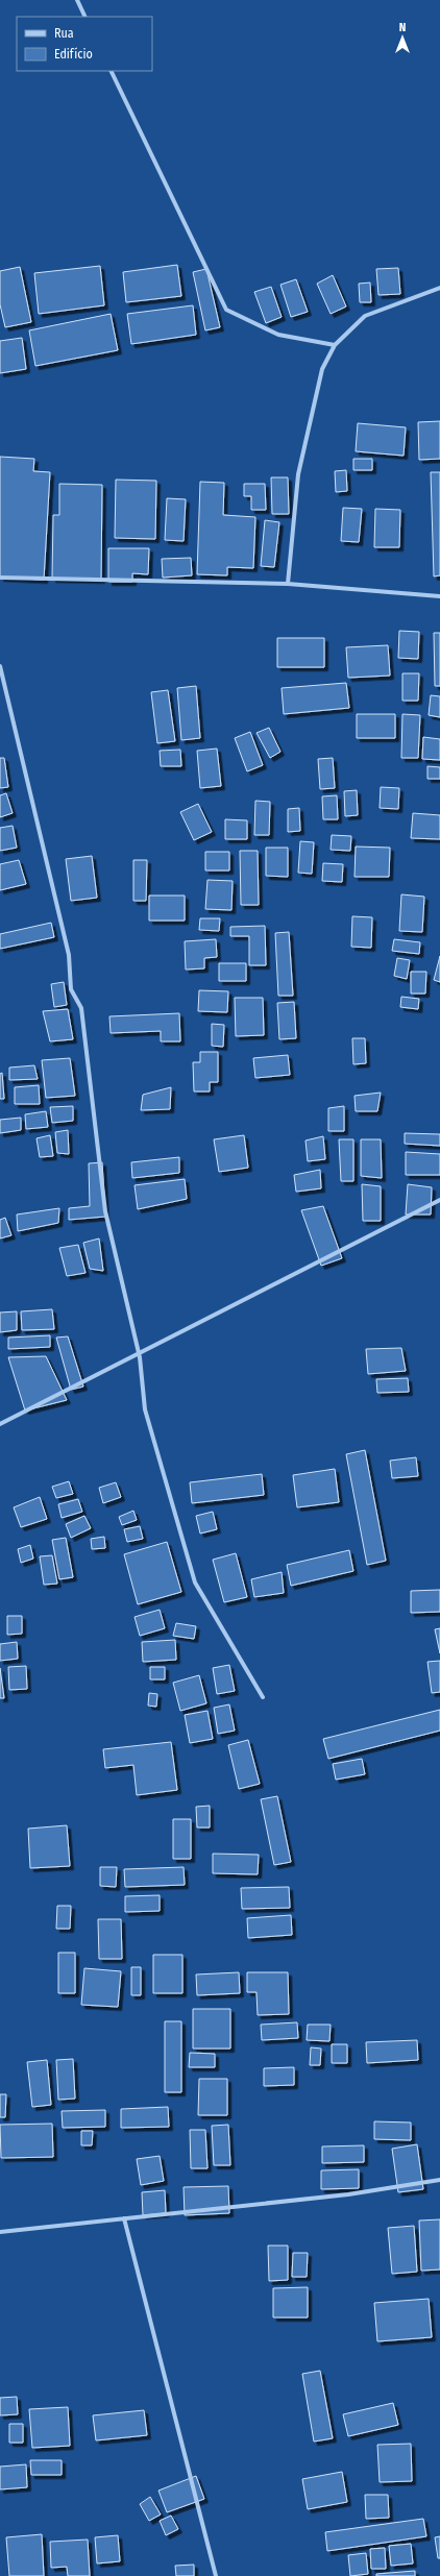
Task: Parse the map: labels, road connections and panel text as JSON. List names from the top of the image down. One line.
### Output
{"legend":["Rua","Edifício"],"north":"top"}
